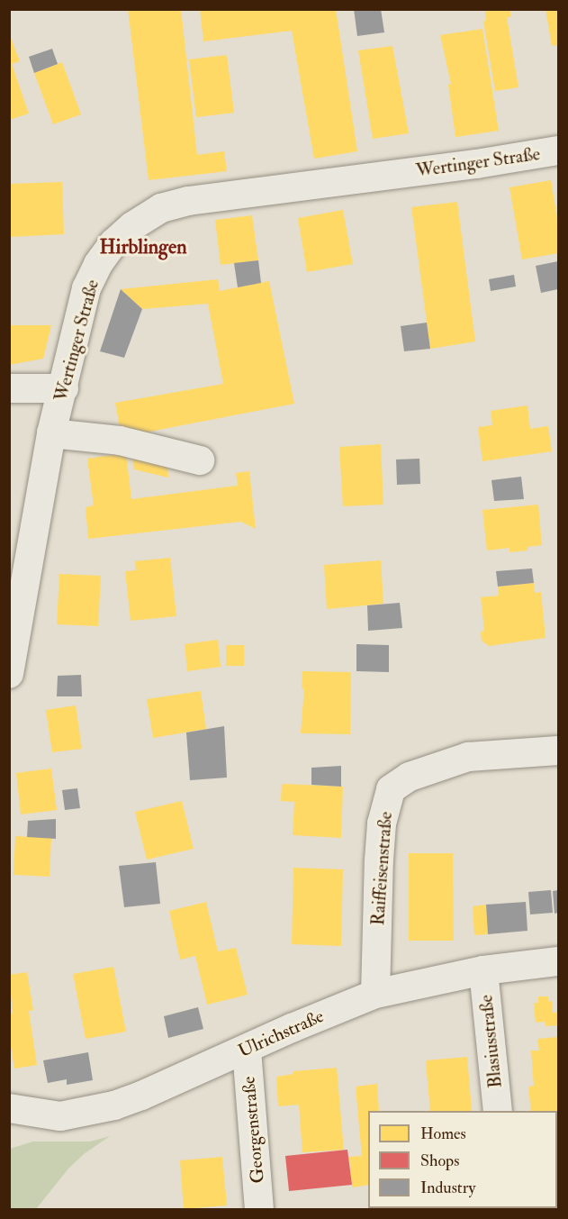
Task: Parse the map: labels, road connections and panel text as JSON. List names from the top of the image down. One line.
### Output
{"streets":{"street":["Wertinger Straße","Raiffeisenstraße","Ulrichstraße","Blasiusstraße","Georgenstraße"]},"crossings":[["Raiffeisenstraße","Ulrichstraße"],["Ulrichstraße","Blasiusstraße"],["Ulrichstraße","Georgenstraße"]],"districts":["Hirblingen"],"legend":["Homes","Shops","Industry"]}
